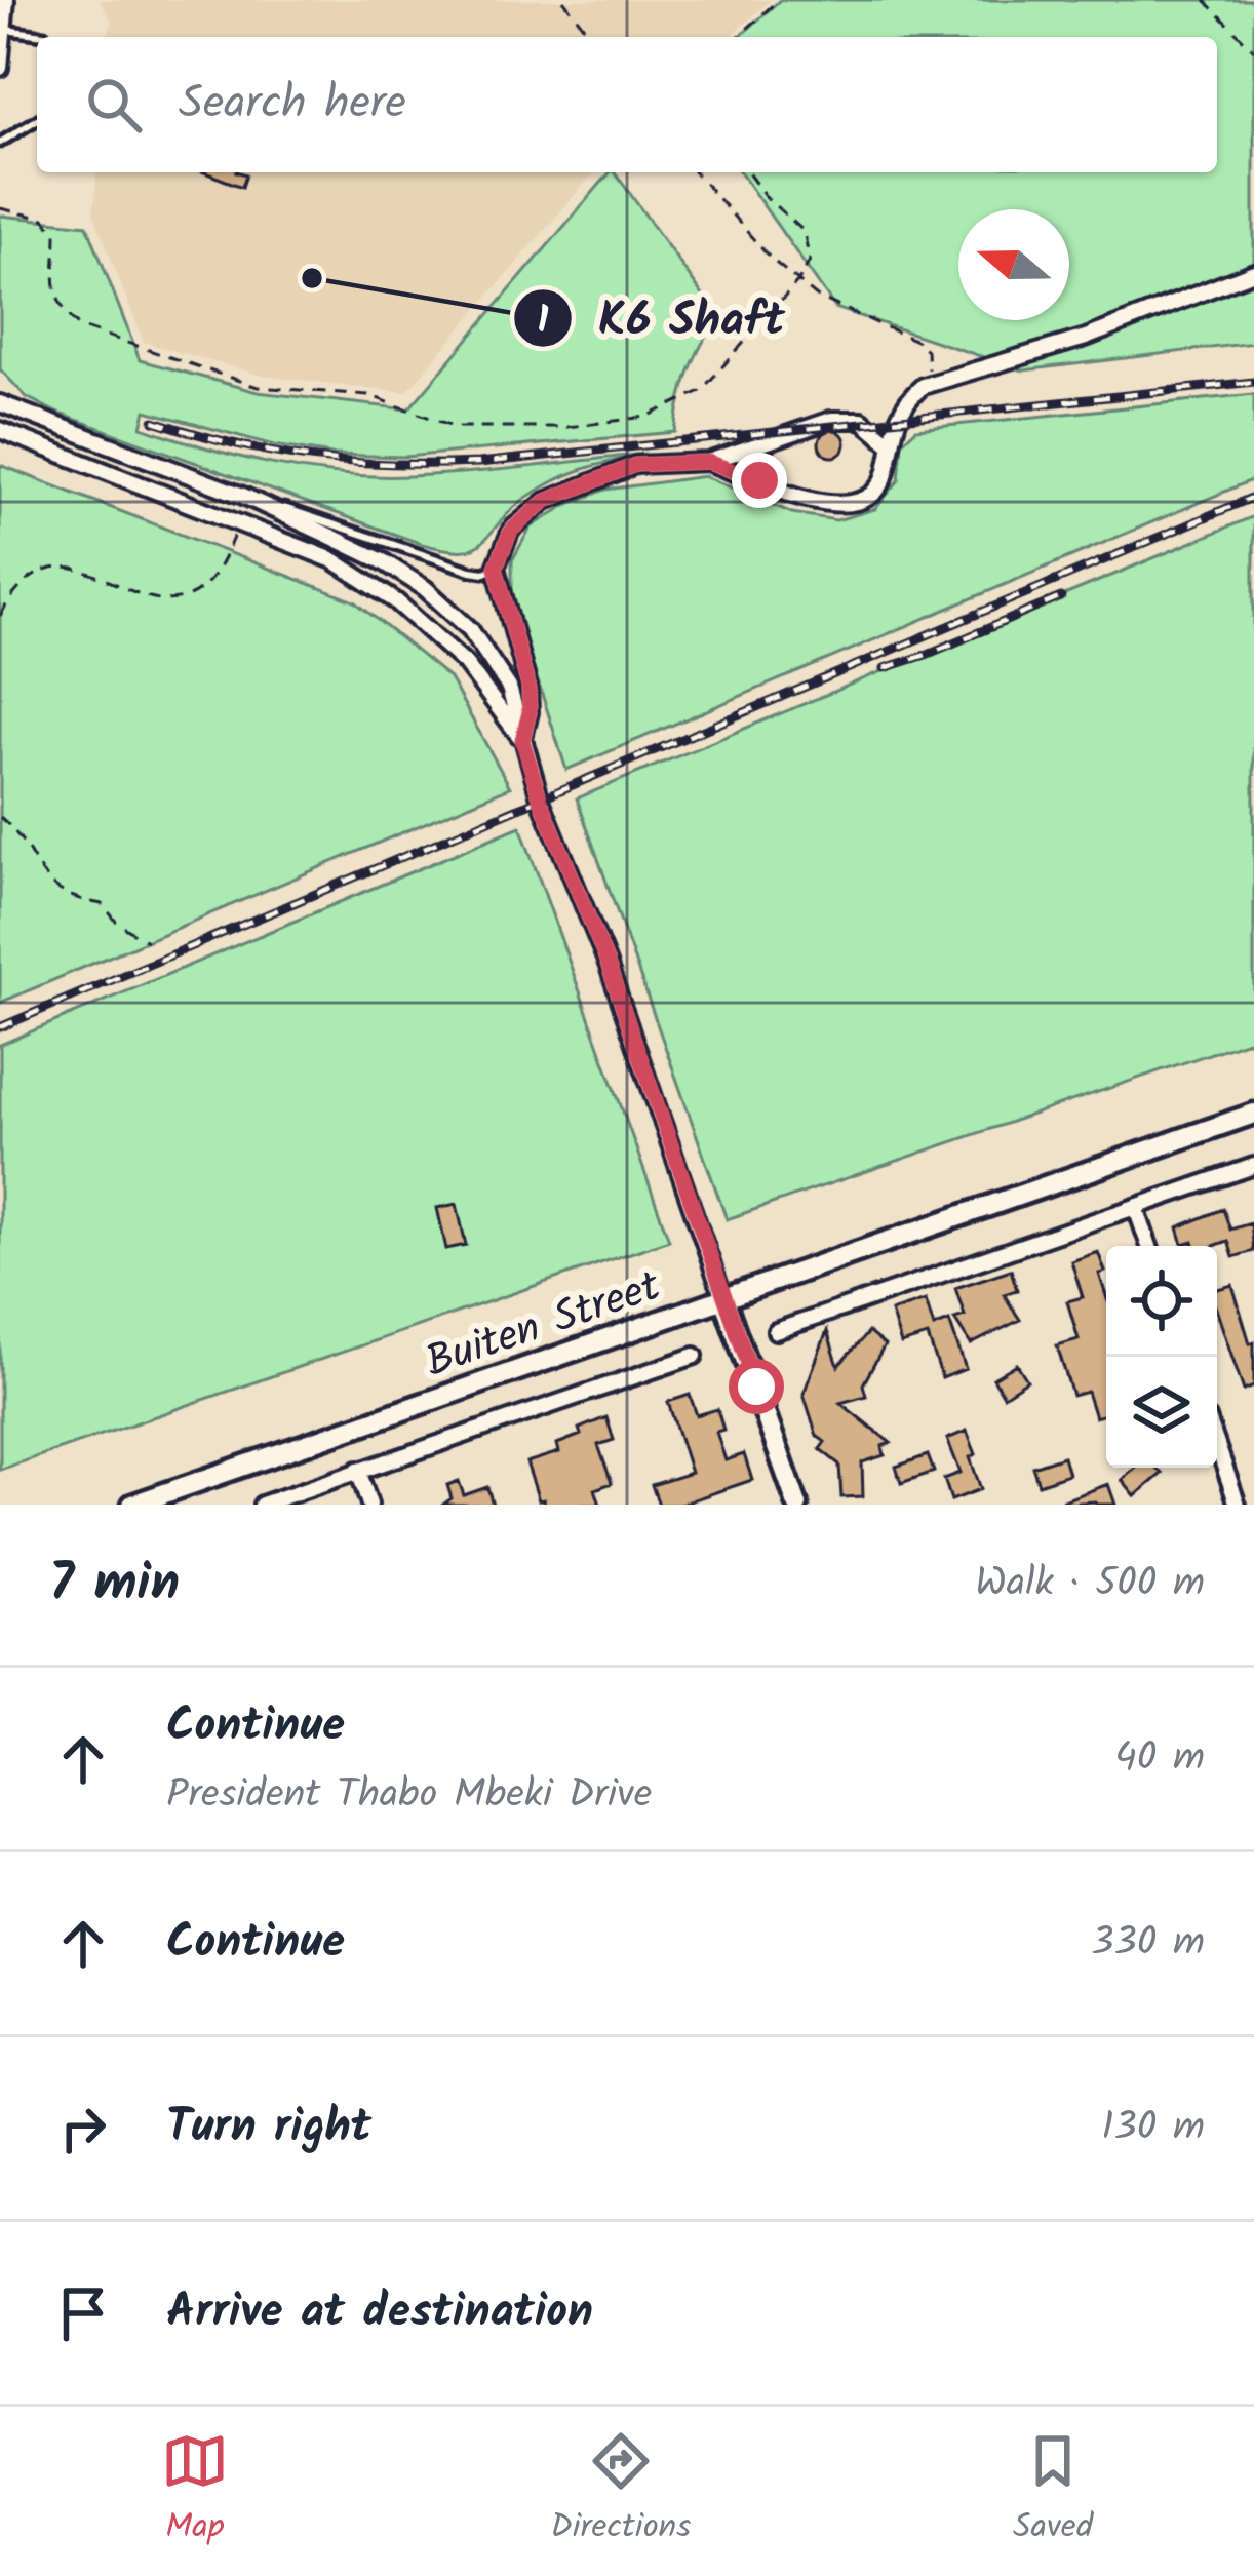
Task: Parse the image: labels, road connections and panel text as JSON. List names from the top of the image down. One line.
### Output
{"streets":{"street":["Buiten Street"]},"places":["K6 Shaft"],"north":"left","page":{"search":"Search here","heading":["7 min","Walk · 500 m"],"list":[["Continue","President Thabo Mbeki Drive","40 m"],["Continue","330 m"],["Turn right","130 m"],"Arrive at destination"],"nav":["Map","Directions","Saved"]}}
